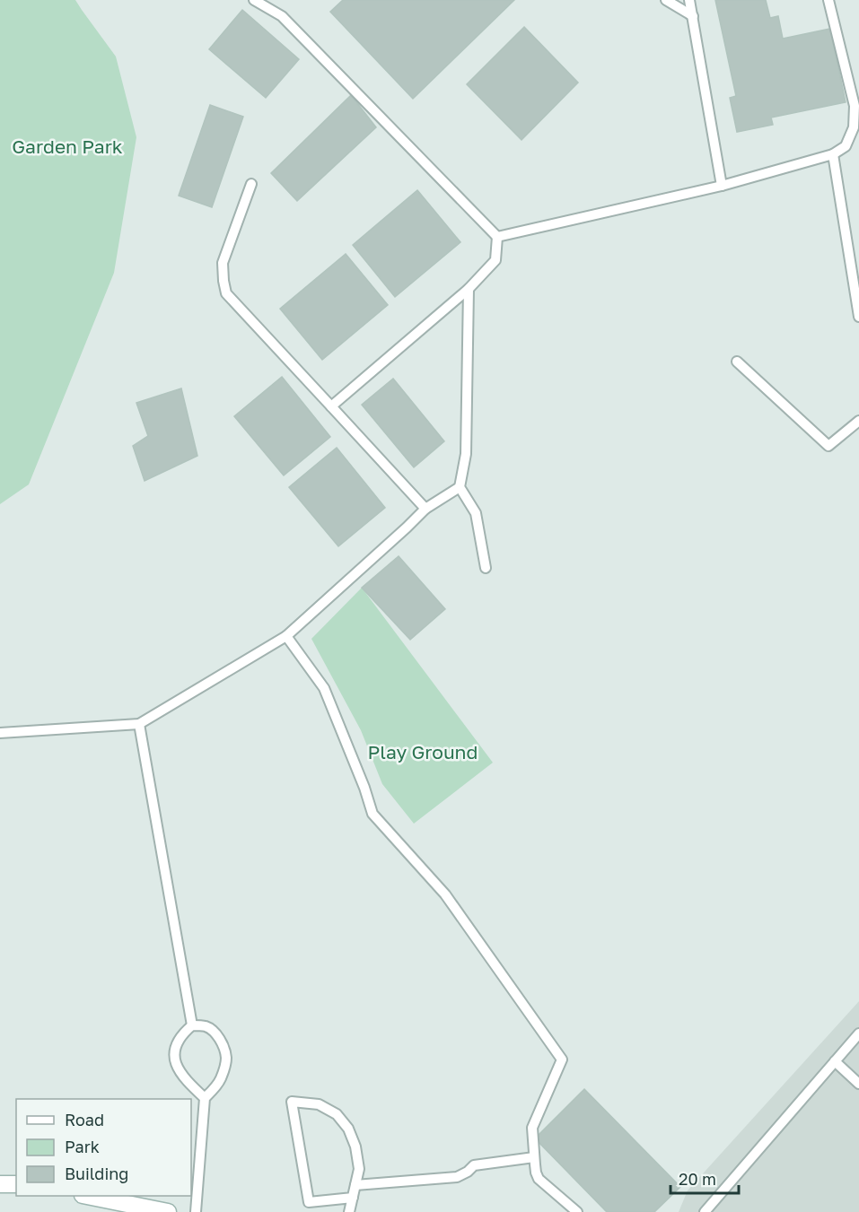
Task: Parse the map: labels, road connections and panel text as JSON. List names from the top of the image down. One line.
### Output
{"parks":["Garden Park","Play Ground"],"legend":["Road","Park","Building"],"scale_bar":"20 m"}
